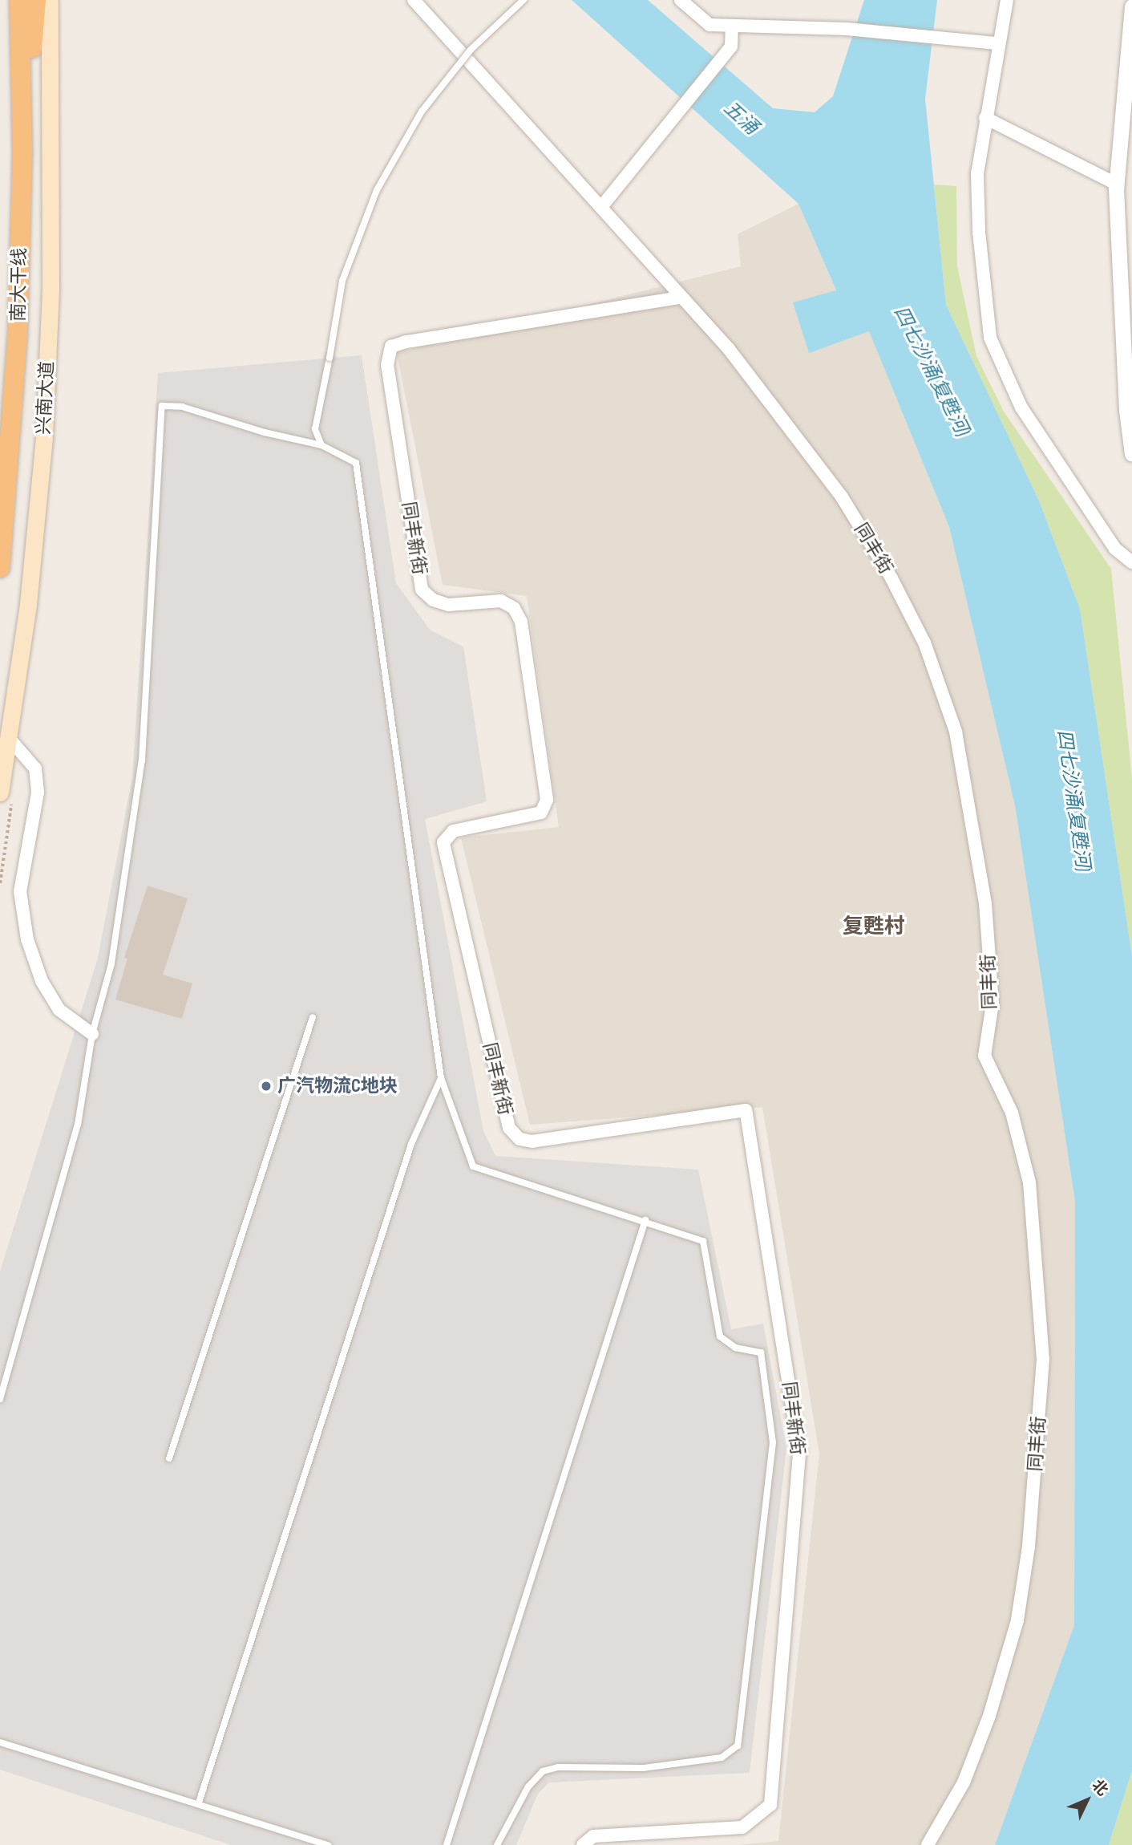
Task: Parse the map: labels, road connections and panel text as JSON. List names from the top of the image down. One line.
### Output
{"streets":{"highway":["南大干线"],"main road":["兴南大道"],"street":["同丰新街","同丰街"]},"crossings":[["同丰新街","同丰街"]],"districts":["复甦村"],"water":["五涌","四七沙涌(复甦河)"],"places":["广汽物流C地块"],"north":"top right"}
